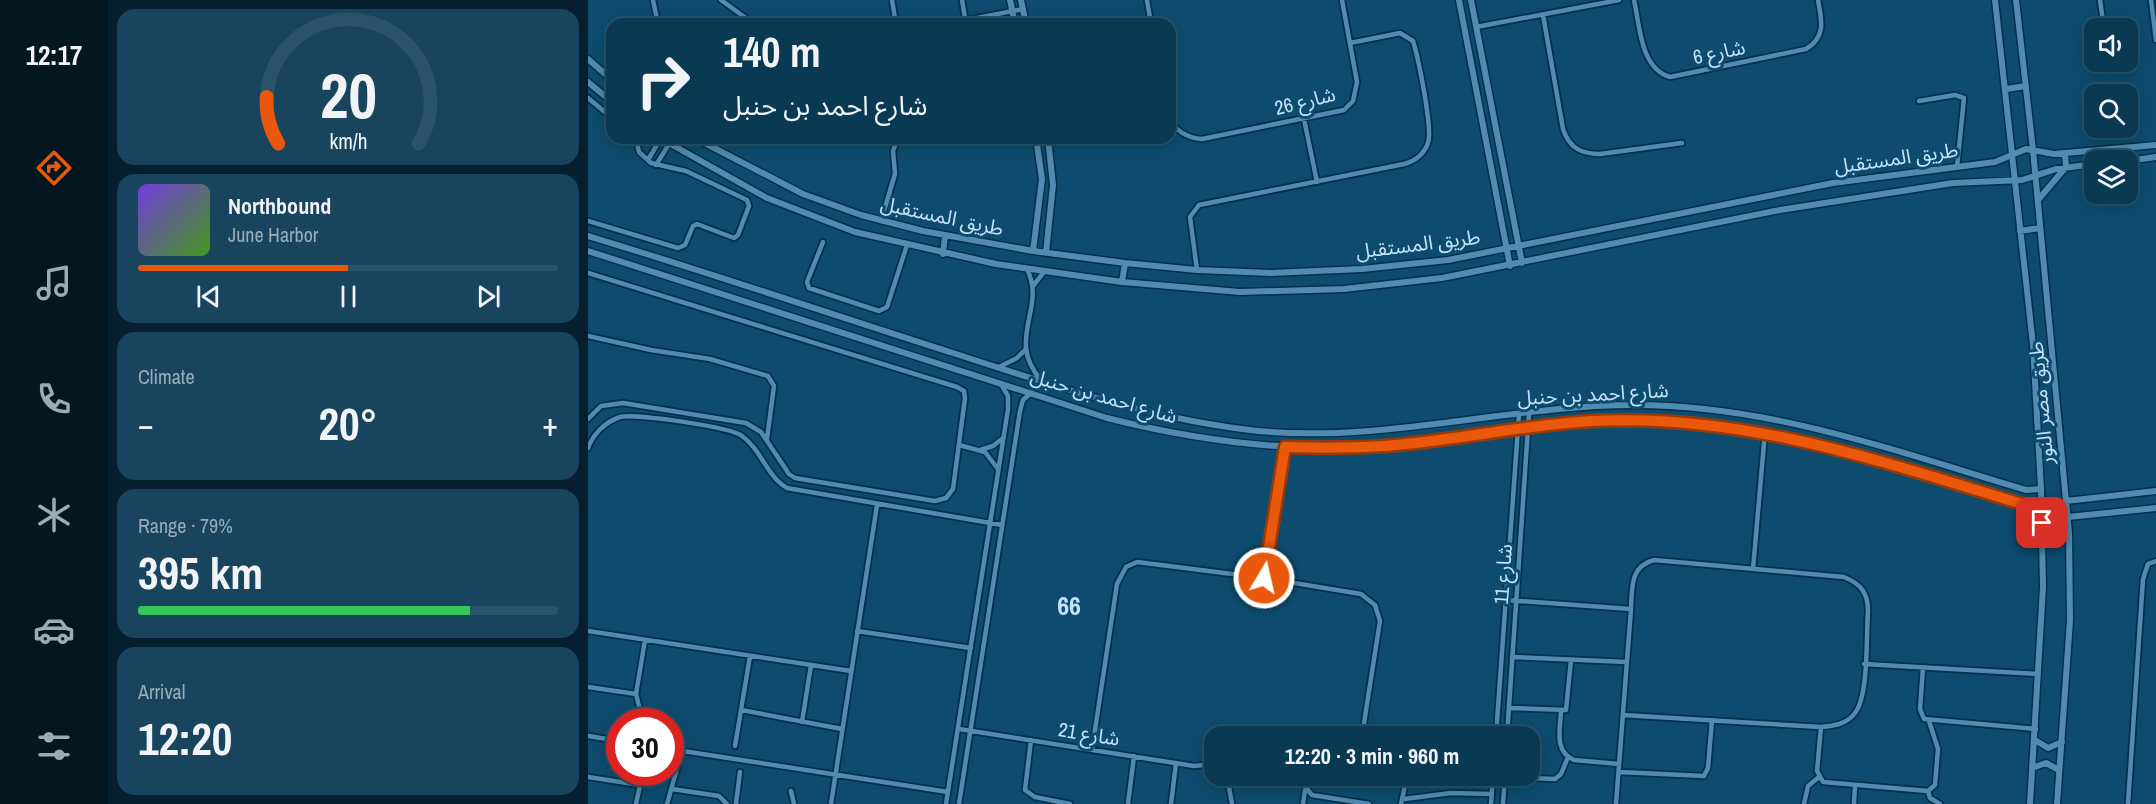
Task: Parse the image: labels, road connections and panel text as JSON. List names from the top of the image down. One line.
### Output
{"streets":{"street":["شارع 6","شارع 26","طريق المستقبل","شارع احمد بن حنبل","طريق مصر النور","شارع 11","شارع 21"]},"crossings":[["طريق المستقبل","طريق مصر النور"],["شارع احمد بن حنبل","طريق مصر النور"],["شارع احمد بن حنبل","شارع 11"]],"districts":["66"],"page":{"tabs":"12:17","turn":["140 m","شارع احمد بن حنبل"],"song":["Northbound","June Harbor"],"tile":["Climate",["Range · 79%","395 km"],["Arrival","12:20"]],"heat":["−","20°","+"],"limit":"30","trip":"12:20 · 3 min · 960 m","gauge":["20","km/h"]}}
